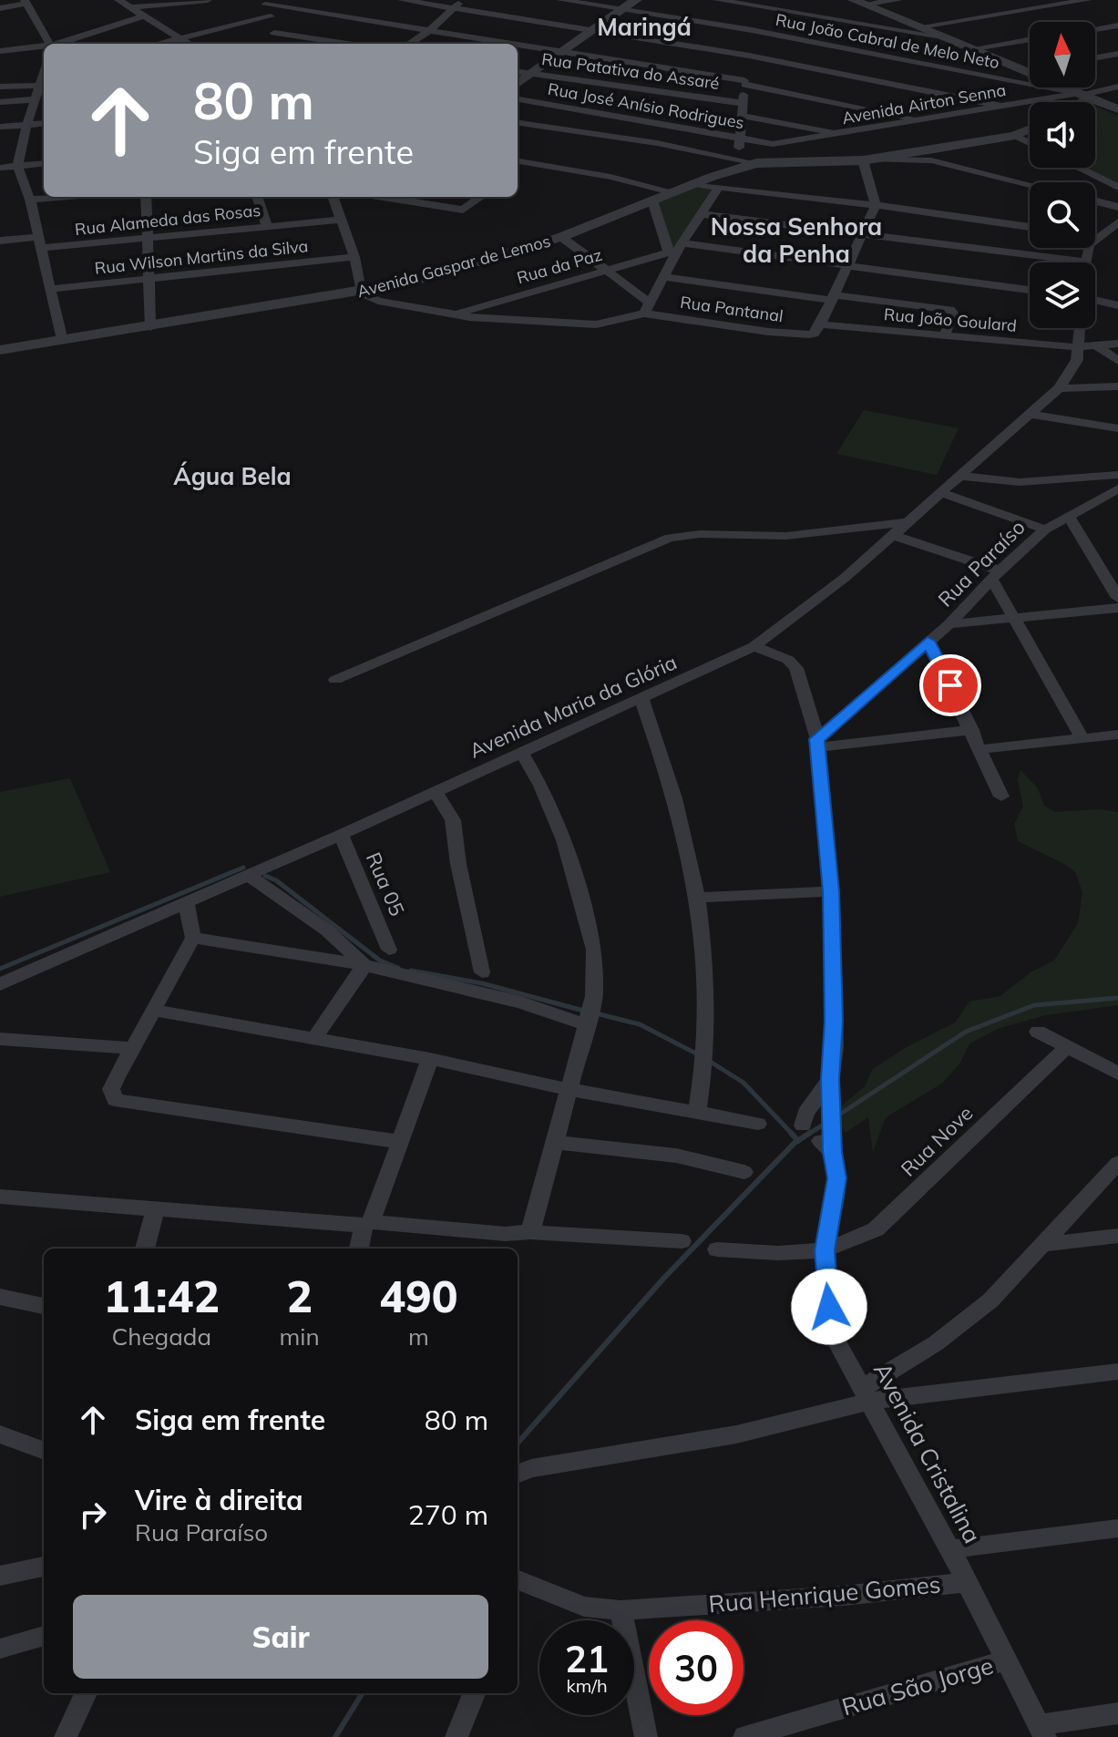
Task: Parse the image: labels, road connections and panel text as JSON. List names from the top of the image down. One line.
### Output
{"streets":{"street":["Rua João Cabral de Melo Neto","Rua Patativa do Assaré","Avenida Airton Senna","Rua José Anísio Rodrigues","Rua Alameda das Rosas","Rua Wilson Martins da Silva","Avenida Gaspar de Lemos","Rua da Paz","Rua Pantanal","Rua João Goulard","Rua Paraíso","Avenida Maria da Glória","Rua 05","Rua Nove","Avenida Cristalina","Rua Henrique Gomes","Rua São Jorge"]},"crossings":[["Rua João Cabral de Melo Neto","Avenida Airton Senna"],["Avenida Airton Senna","Rua José Anísio Rodrigues"],["Rua Pantanal","Rua João Goulard"],["Rua João Goulard","Avenida Maria da Glória"],["Rua Paraíso","Avenida Cristalina"],["Avenida Maria da Glória","Rua 05"],["Avenida Maria da Glória","Avenida Cristalina"],["Rua Nove","Avenida Cristalina"],["Avenida Cristalina","Rua Henrique Gomes"],["Avenida Cristalina","Rua São Jorge"]],"districts":["Maringá","Nossa Senhora da Penha","Água Bela"],"north":"top","page":{"turn":["80 m","Siga em frente"],"eta":["11:42","Chegada","2","min","490","m"],"list":[{"name":"Siga em frente","value":"80 m"},{"name":"Vire à direita","note":"Rua Paraíso","value":"270 m"}],"buttons":"Sair","speed":"21 km/h","limit":"30"}}
